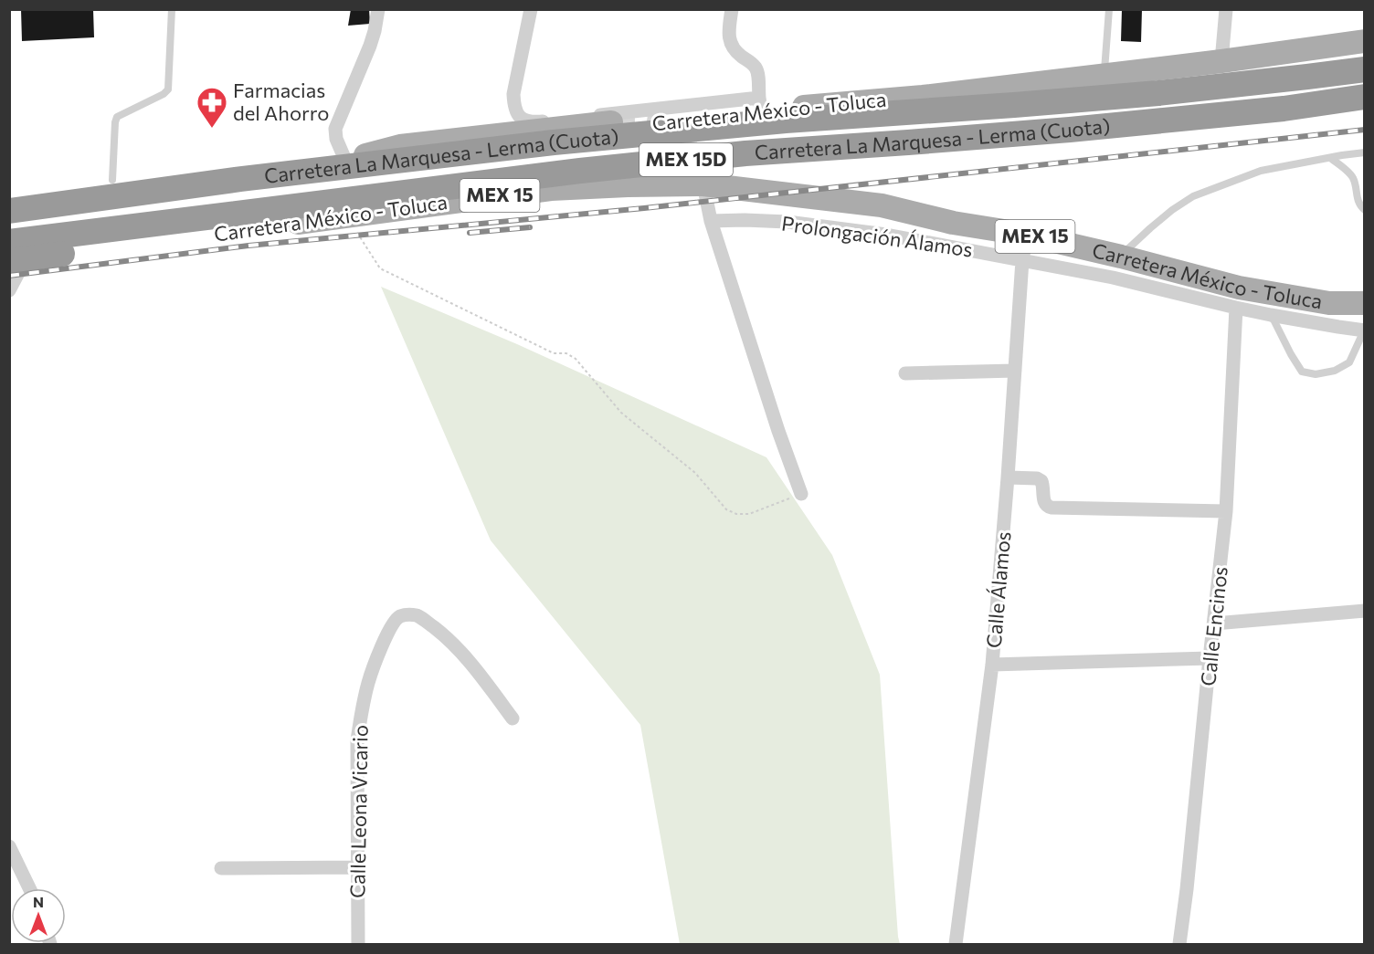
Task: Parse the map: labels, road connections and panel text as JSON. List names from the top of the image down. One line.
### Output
{"streets":{"highway":["Carretera México - Toluca","Carretera La Marquesa - Lerma (Cuota)","MEX 15D","MEX 15"],"street":["Prolongación Álamos","Calle Álamos","Calle Encinos","Calle Leona Vicario"]},"crossings":[["Carretera México - Toluca","Calle Álamos"],["Prolongación Álamos","Calle Álamos"],["Prolongación Álamos","Calle Encinos"]],"places":{"pharmacy":["Farmacias del Ahorro"]},"north":"top"}
